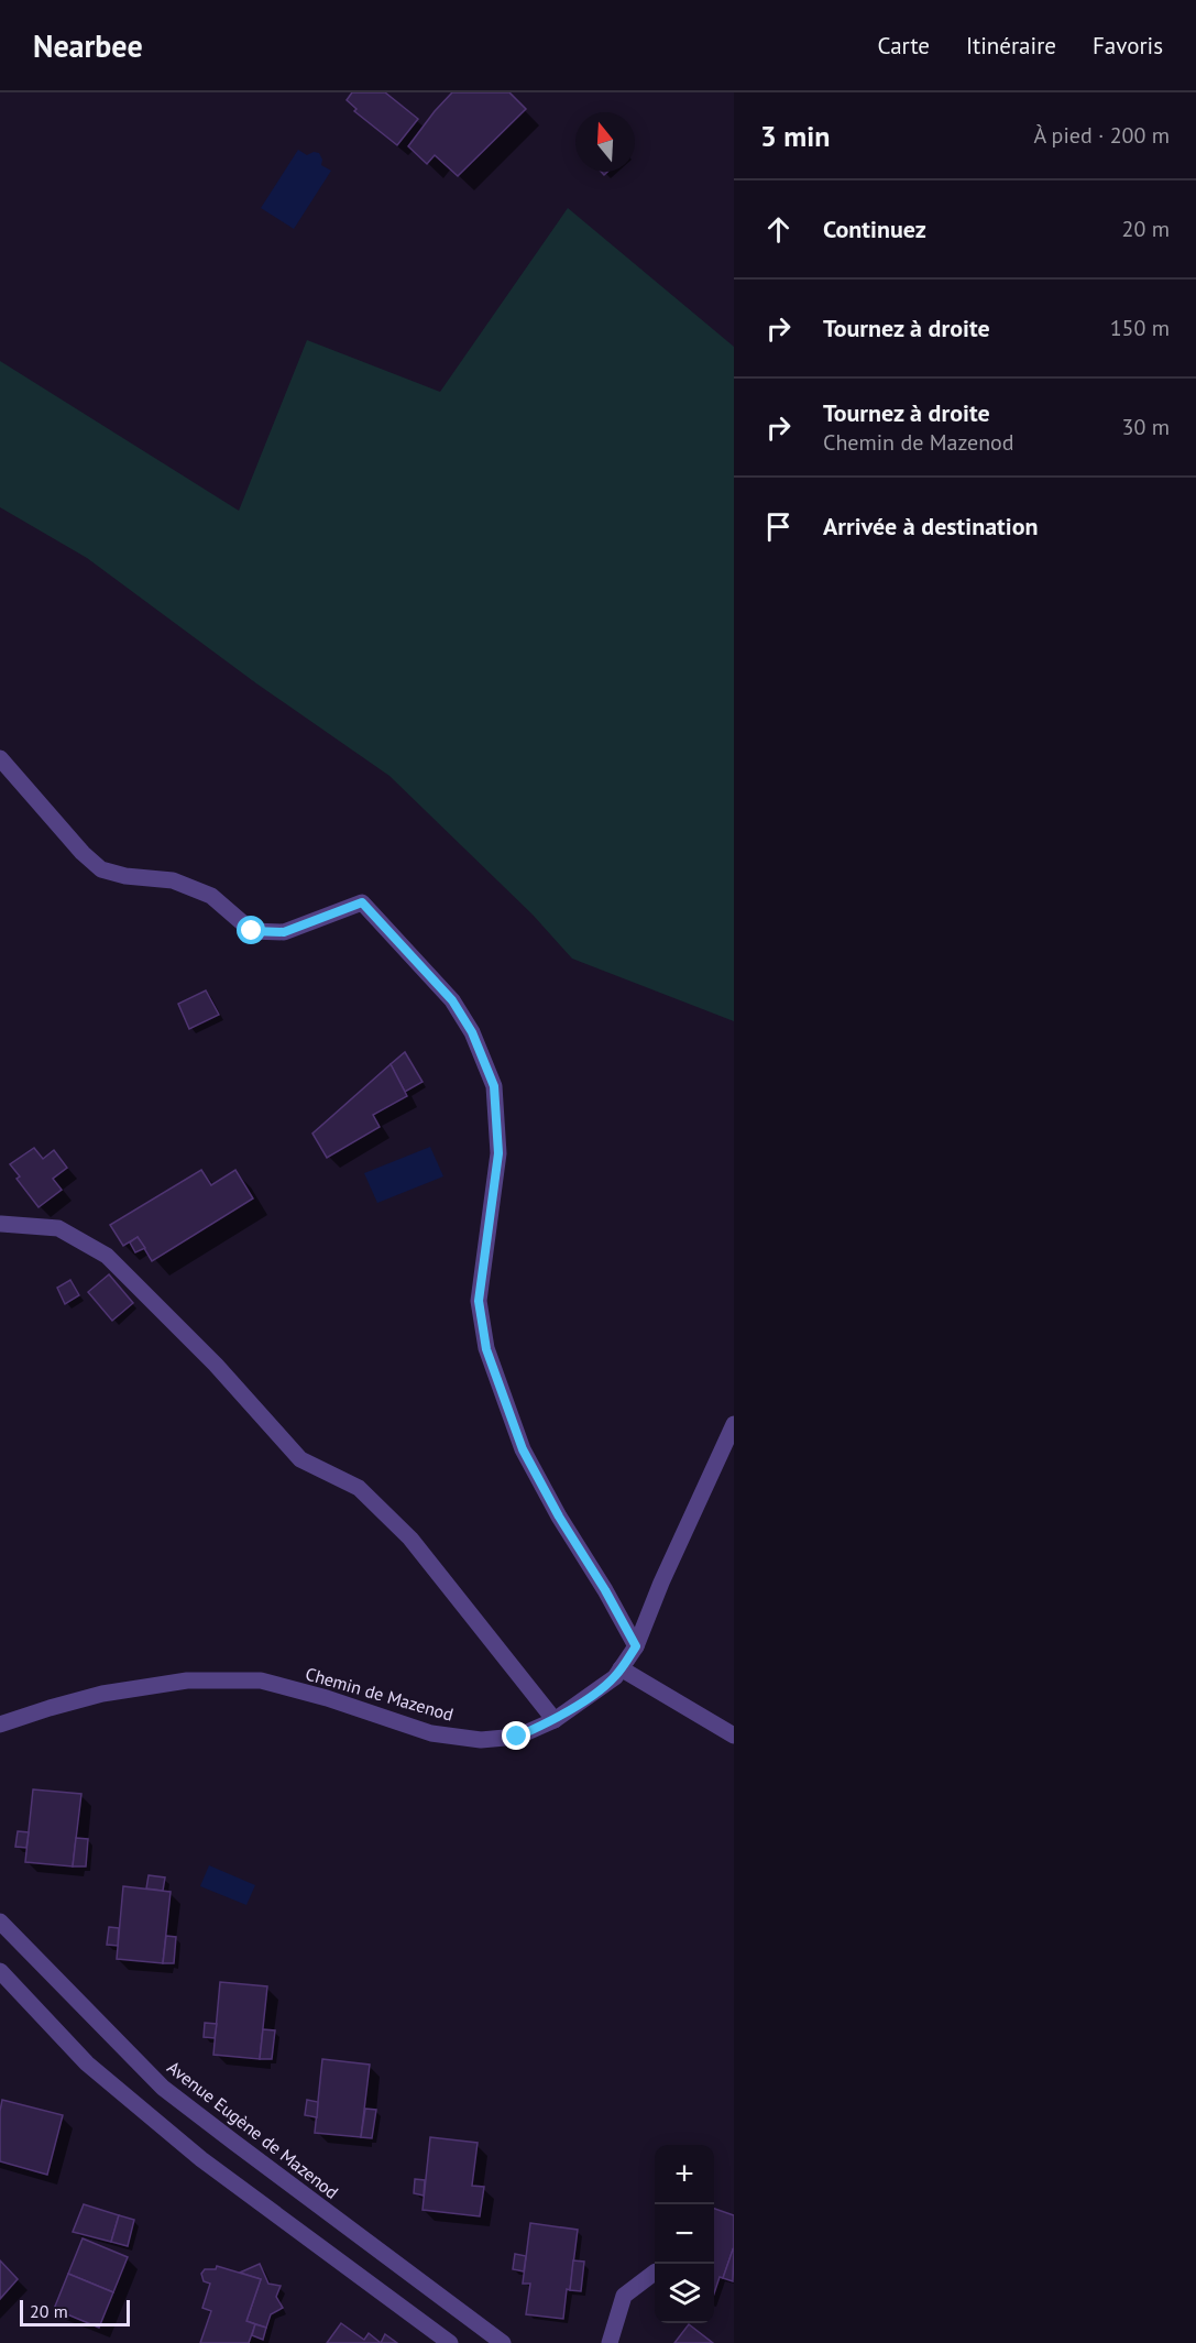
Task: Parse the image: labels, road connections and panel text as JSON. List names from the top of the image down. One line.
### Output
{"streets":{"street":["Chemin de Mazenod","Avenue Eugène de Mazenod"]},"scale_bar":"20 m","north":"top","page":{"header":"Nearbee","nav":["Carte","Itinéraire","Favoris"],"heading":["3 min","À pied · 200 m"],"list":[["Continuez","20 m"],["Tournez à droite","150 m"],["Tournez à droite","Chemin de Mazenod","30 m"],"Arrivée à destination"],"map_buttons":["+","−"],"scale":"20 m"}}
